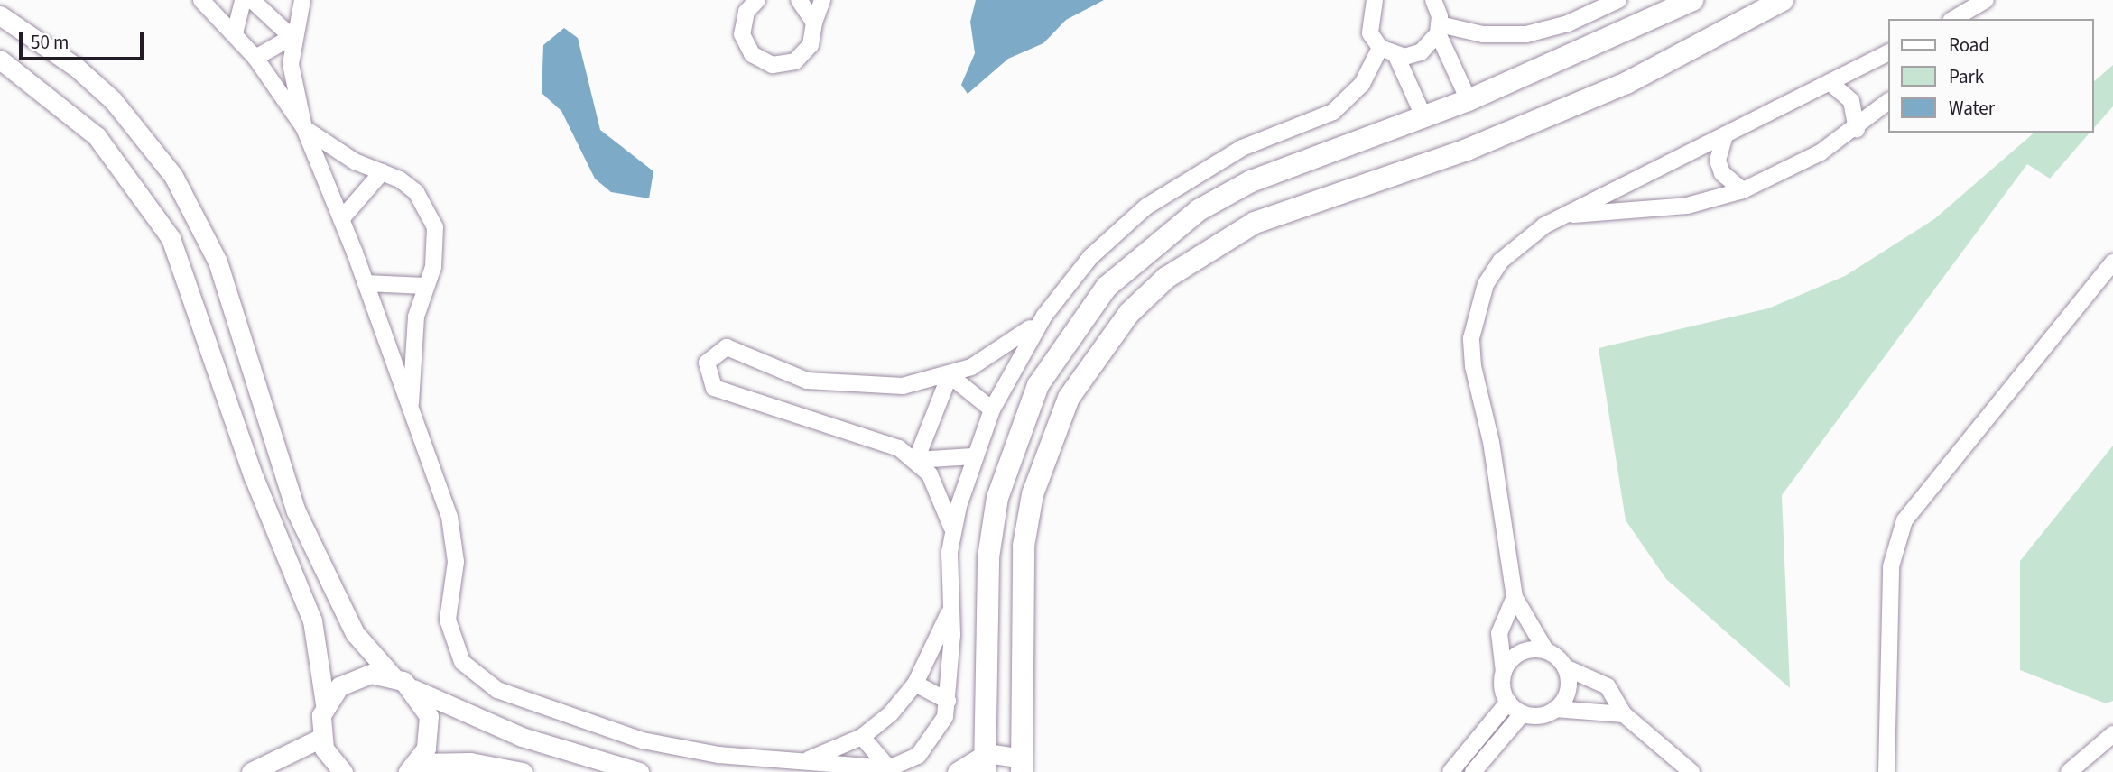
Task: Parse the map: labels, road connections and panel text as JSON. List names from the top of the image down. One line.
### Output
{"legend":["Road","Park","Water"],"scale_bar":"50 m"}
